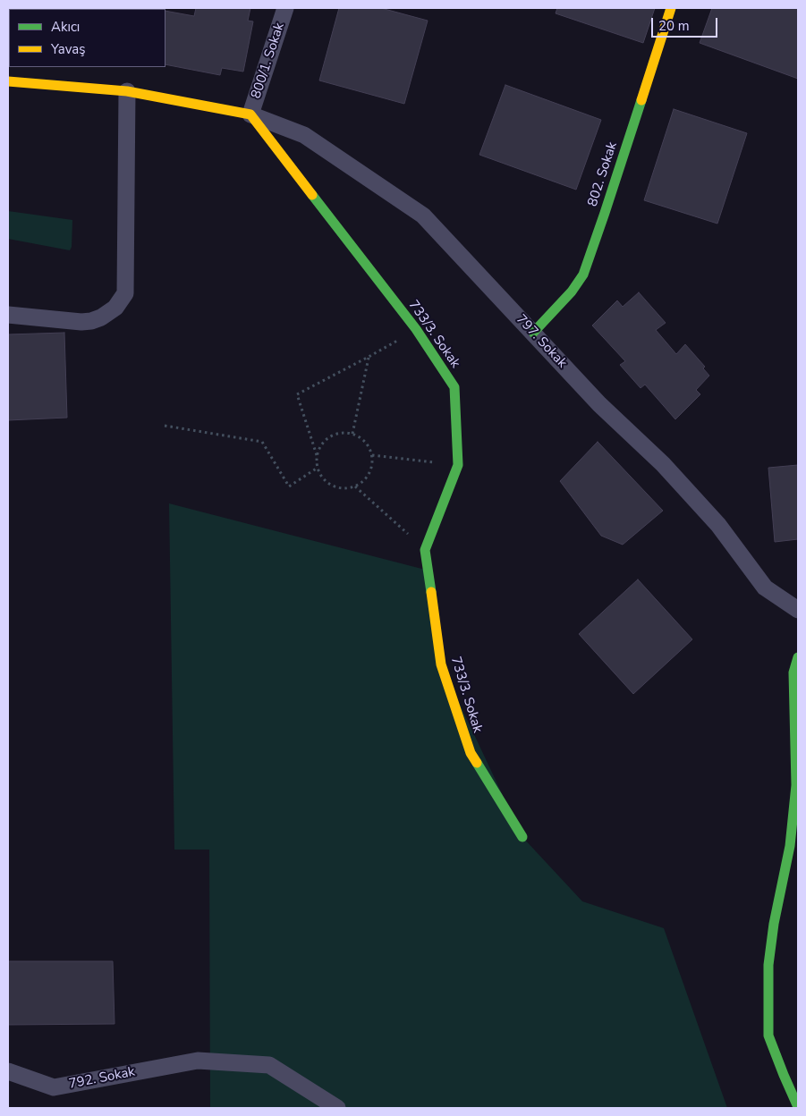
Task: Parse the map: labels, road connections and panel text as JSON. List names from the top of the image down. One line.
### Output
{"streets":{"street":["800/1. Sokak","802. Sokak","733/3. Sokak","797. Sokak","792. Sokak"]},"crossings":[["800/1. Sokak","733/3. Sokak"],["800/1. Sokak","797. Sokak"],["802. Sokak","797. Sokak"],["733/3. Sokak","797. Sokak"]],"legend":["Akıcı","Yavaş"],"scale_bar":"20 m"}
